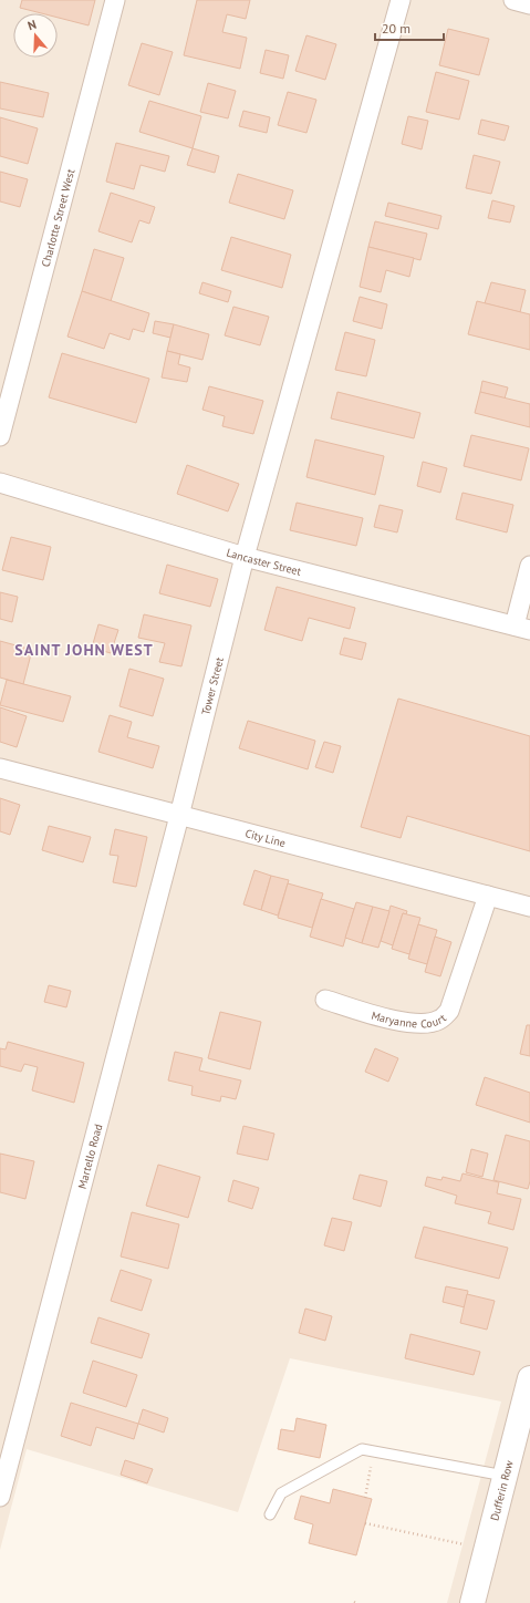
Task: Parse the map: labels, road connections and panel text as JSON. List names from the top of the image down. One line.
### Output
{"streets":{"street":["Charlotte Street West","Lancaster Street","Tower Street","City Line","Maryanne Court","Martello Road","Dufferin Row"]},"crossings":[["Lancaster Street","Tower Street"],["Tower Street","City Line"],["Tower Street","Martello Road"],["City Line","Maryanne Court"],["City Line","Martello Road"]],"districts":["SAINT JOHN WEST"],"scale_bar":"20 m","north":"top"}
